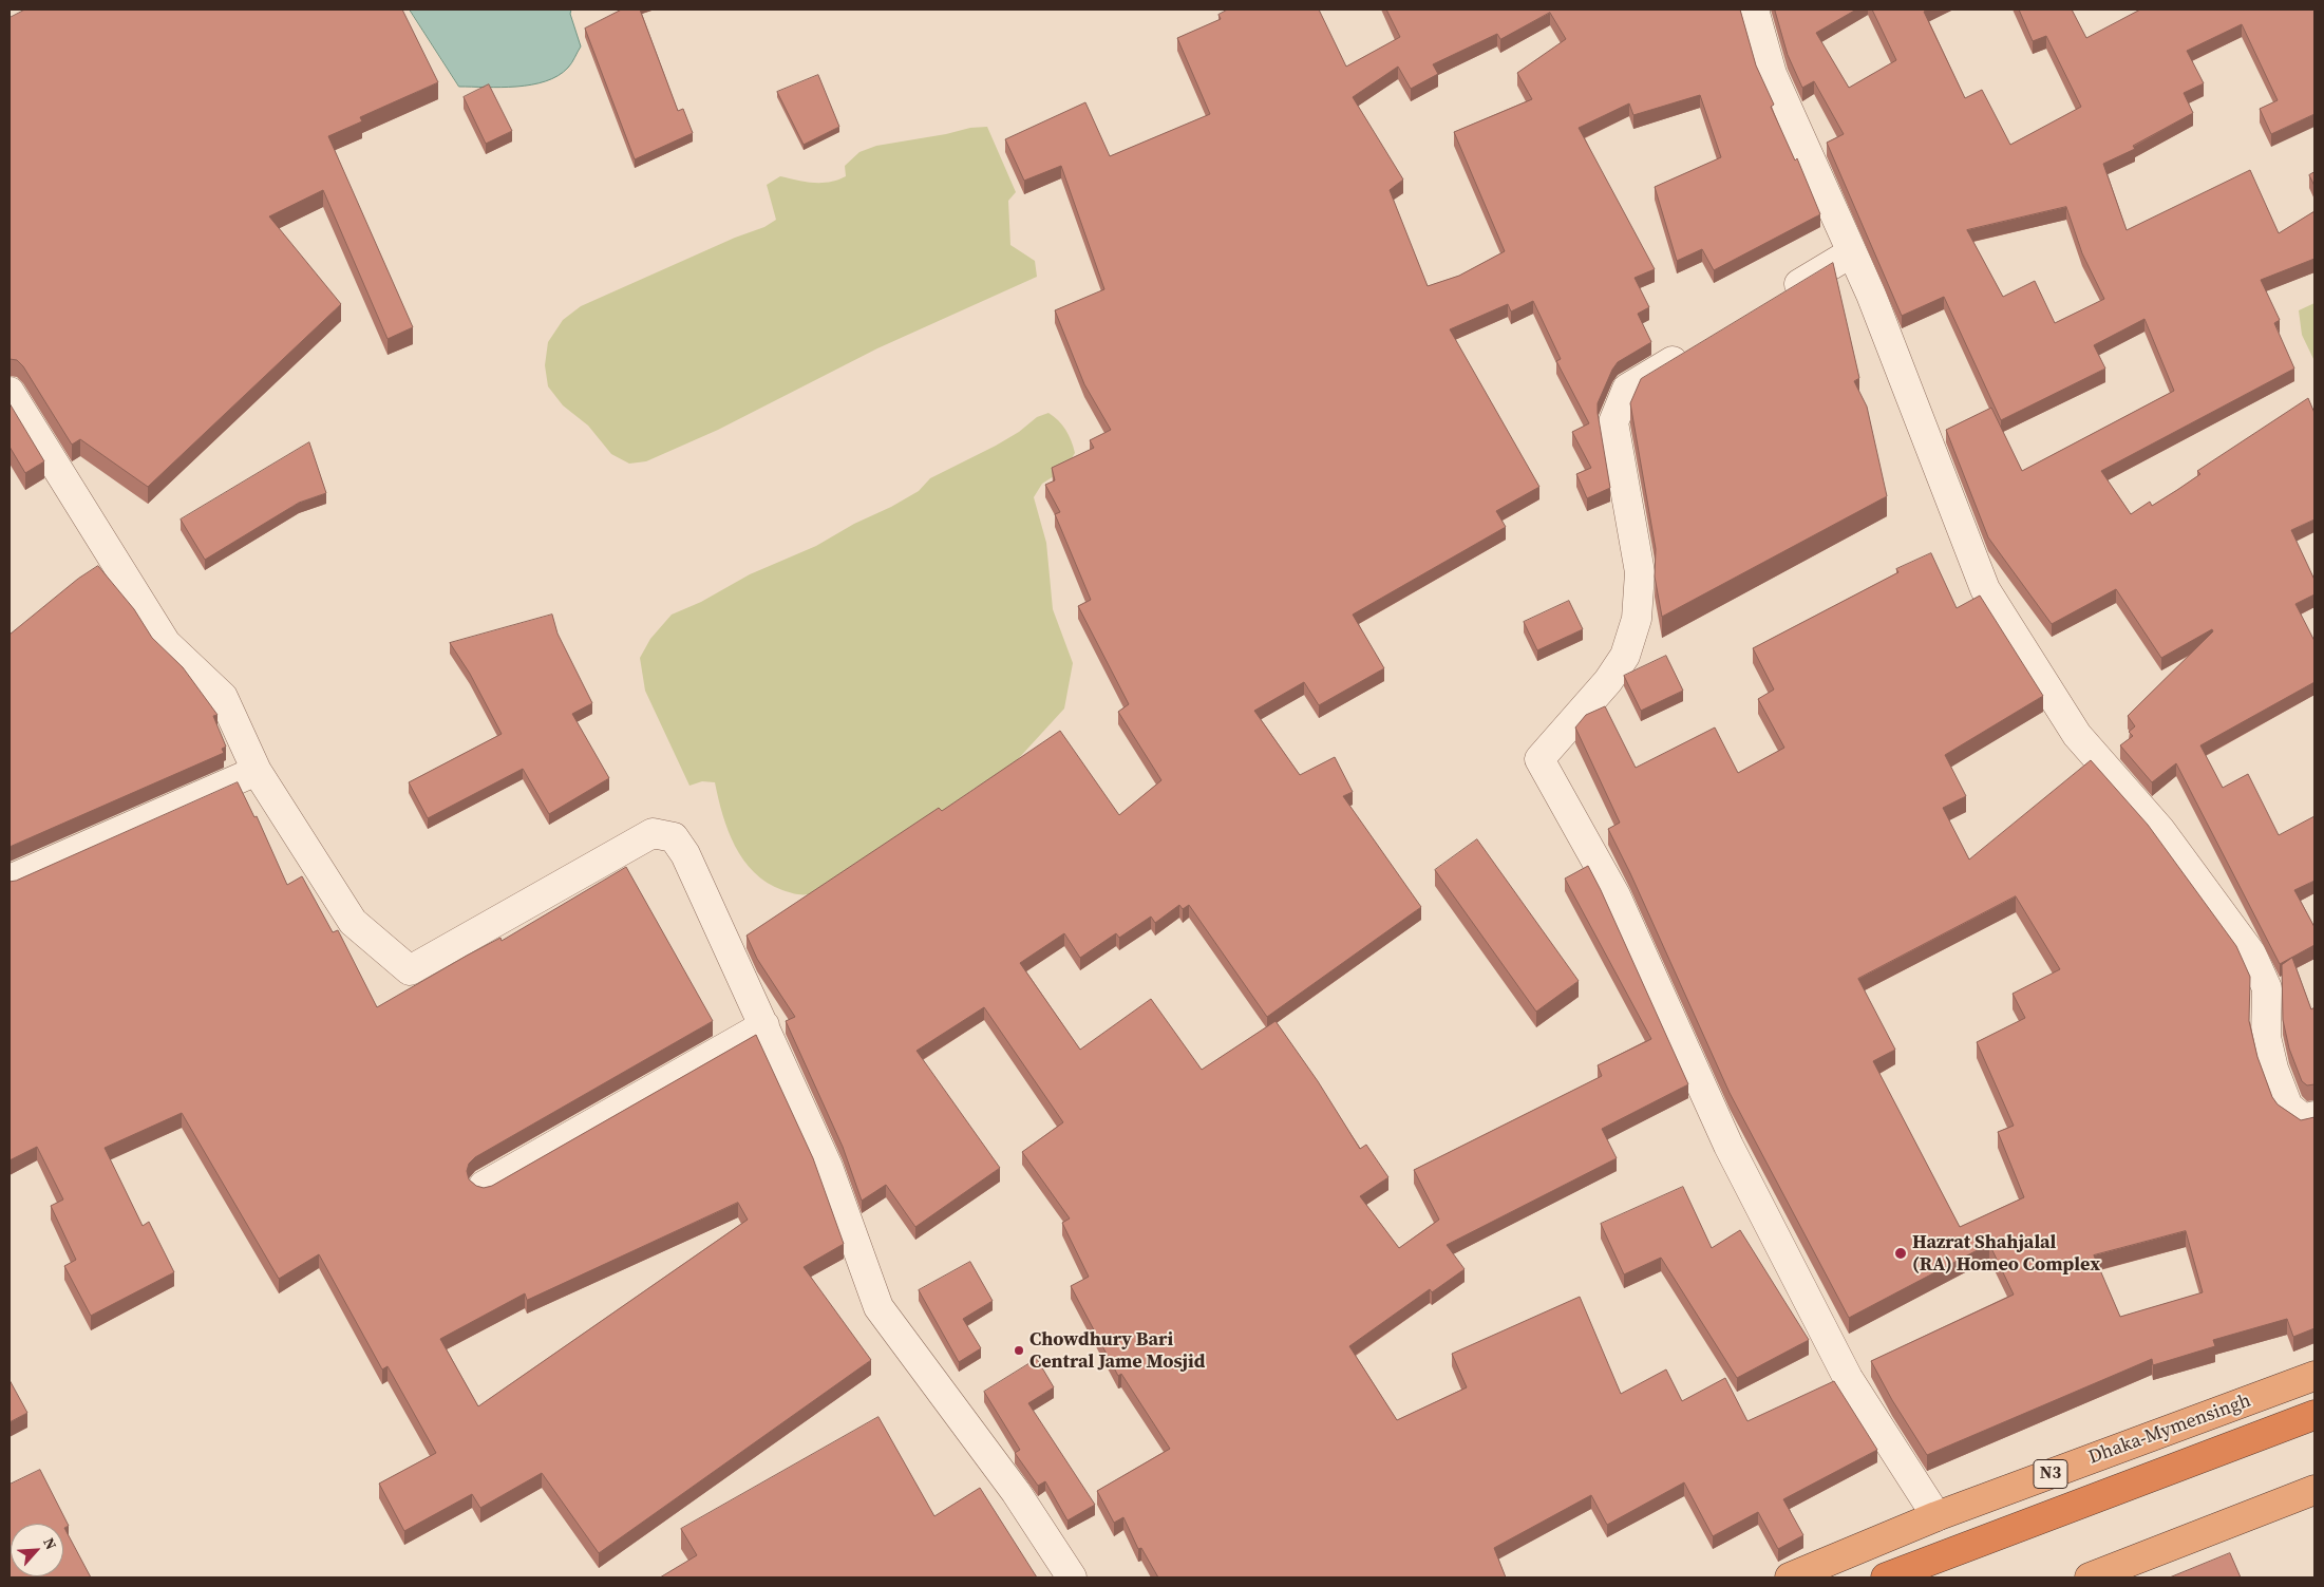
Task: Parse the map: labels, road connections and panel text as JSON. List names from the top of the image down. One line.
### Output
{"streets":{"highway":["Dhaka-Mymensingh","N3"]},"places":["Hazrat Shahjalal (RA) Homeo Complex","Chowdhury Bari Central Jame Mosjid"],"north":"top right"}
